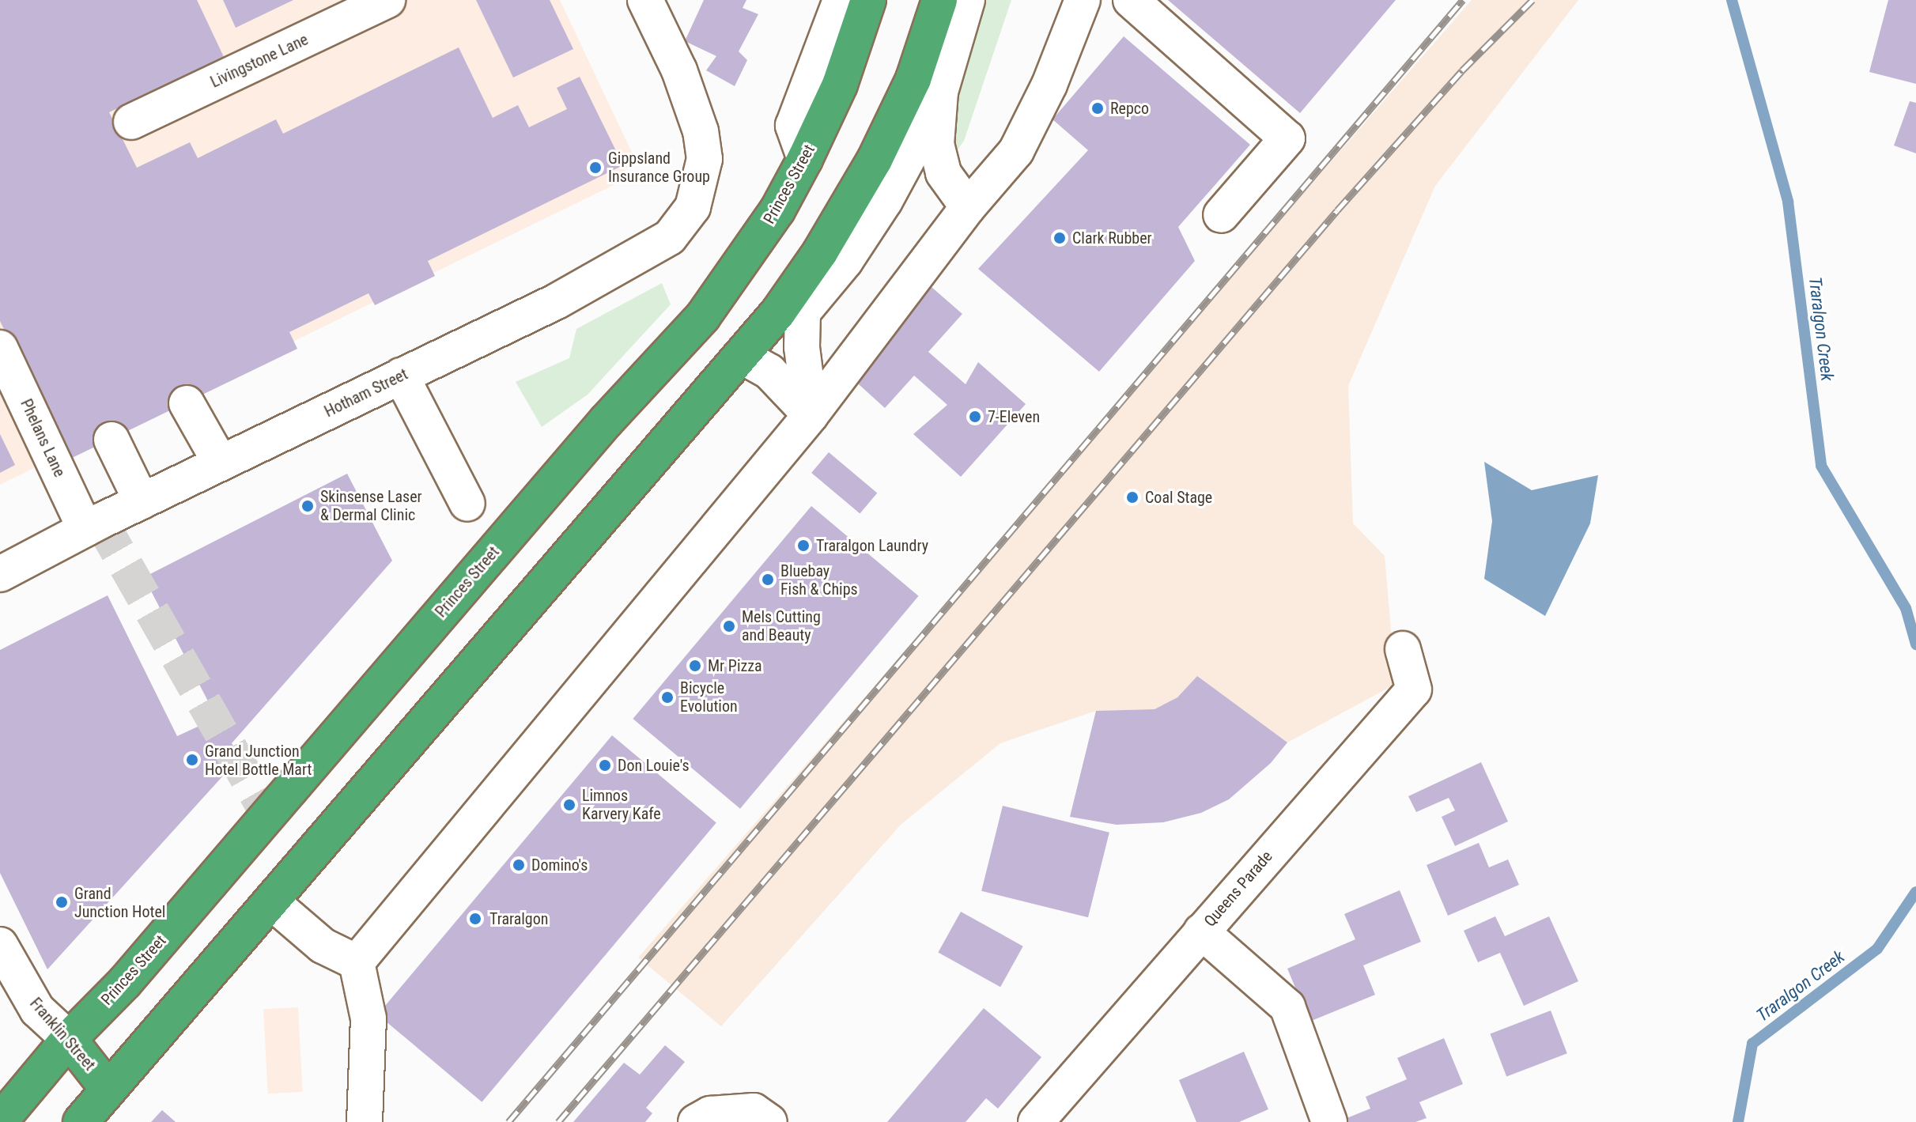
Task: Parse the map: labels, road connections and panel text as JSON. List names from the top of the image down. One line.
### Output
{"streets":{"highway":["Princes Street","Franklin Street"],"street":["Livingstone Lane","Hotham Street","Phelans Lane","Queens Parade"]},"crossings":[["Princes Street","Franklin Street"],["Hotham Street","Phelans Lane"]],"water":["Traralgon Creek"],"places":["Repco","Gippsland Insurance Group","Clark Rubber","7-Eleven","Coal Stage","Skinsense Laser & Dermal Clinic","Traralgon Laundry","Bluebay Fish & Chips","Mels Cutting and Beauty","Mr Pizza","Bicycle Evolution","Grand Junction Hotel Bottle Mart","Don Louie's","Limnos Karvery Kafe","Domino's","Grand Junction Hotel","Traralgon"]}
